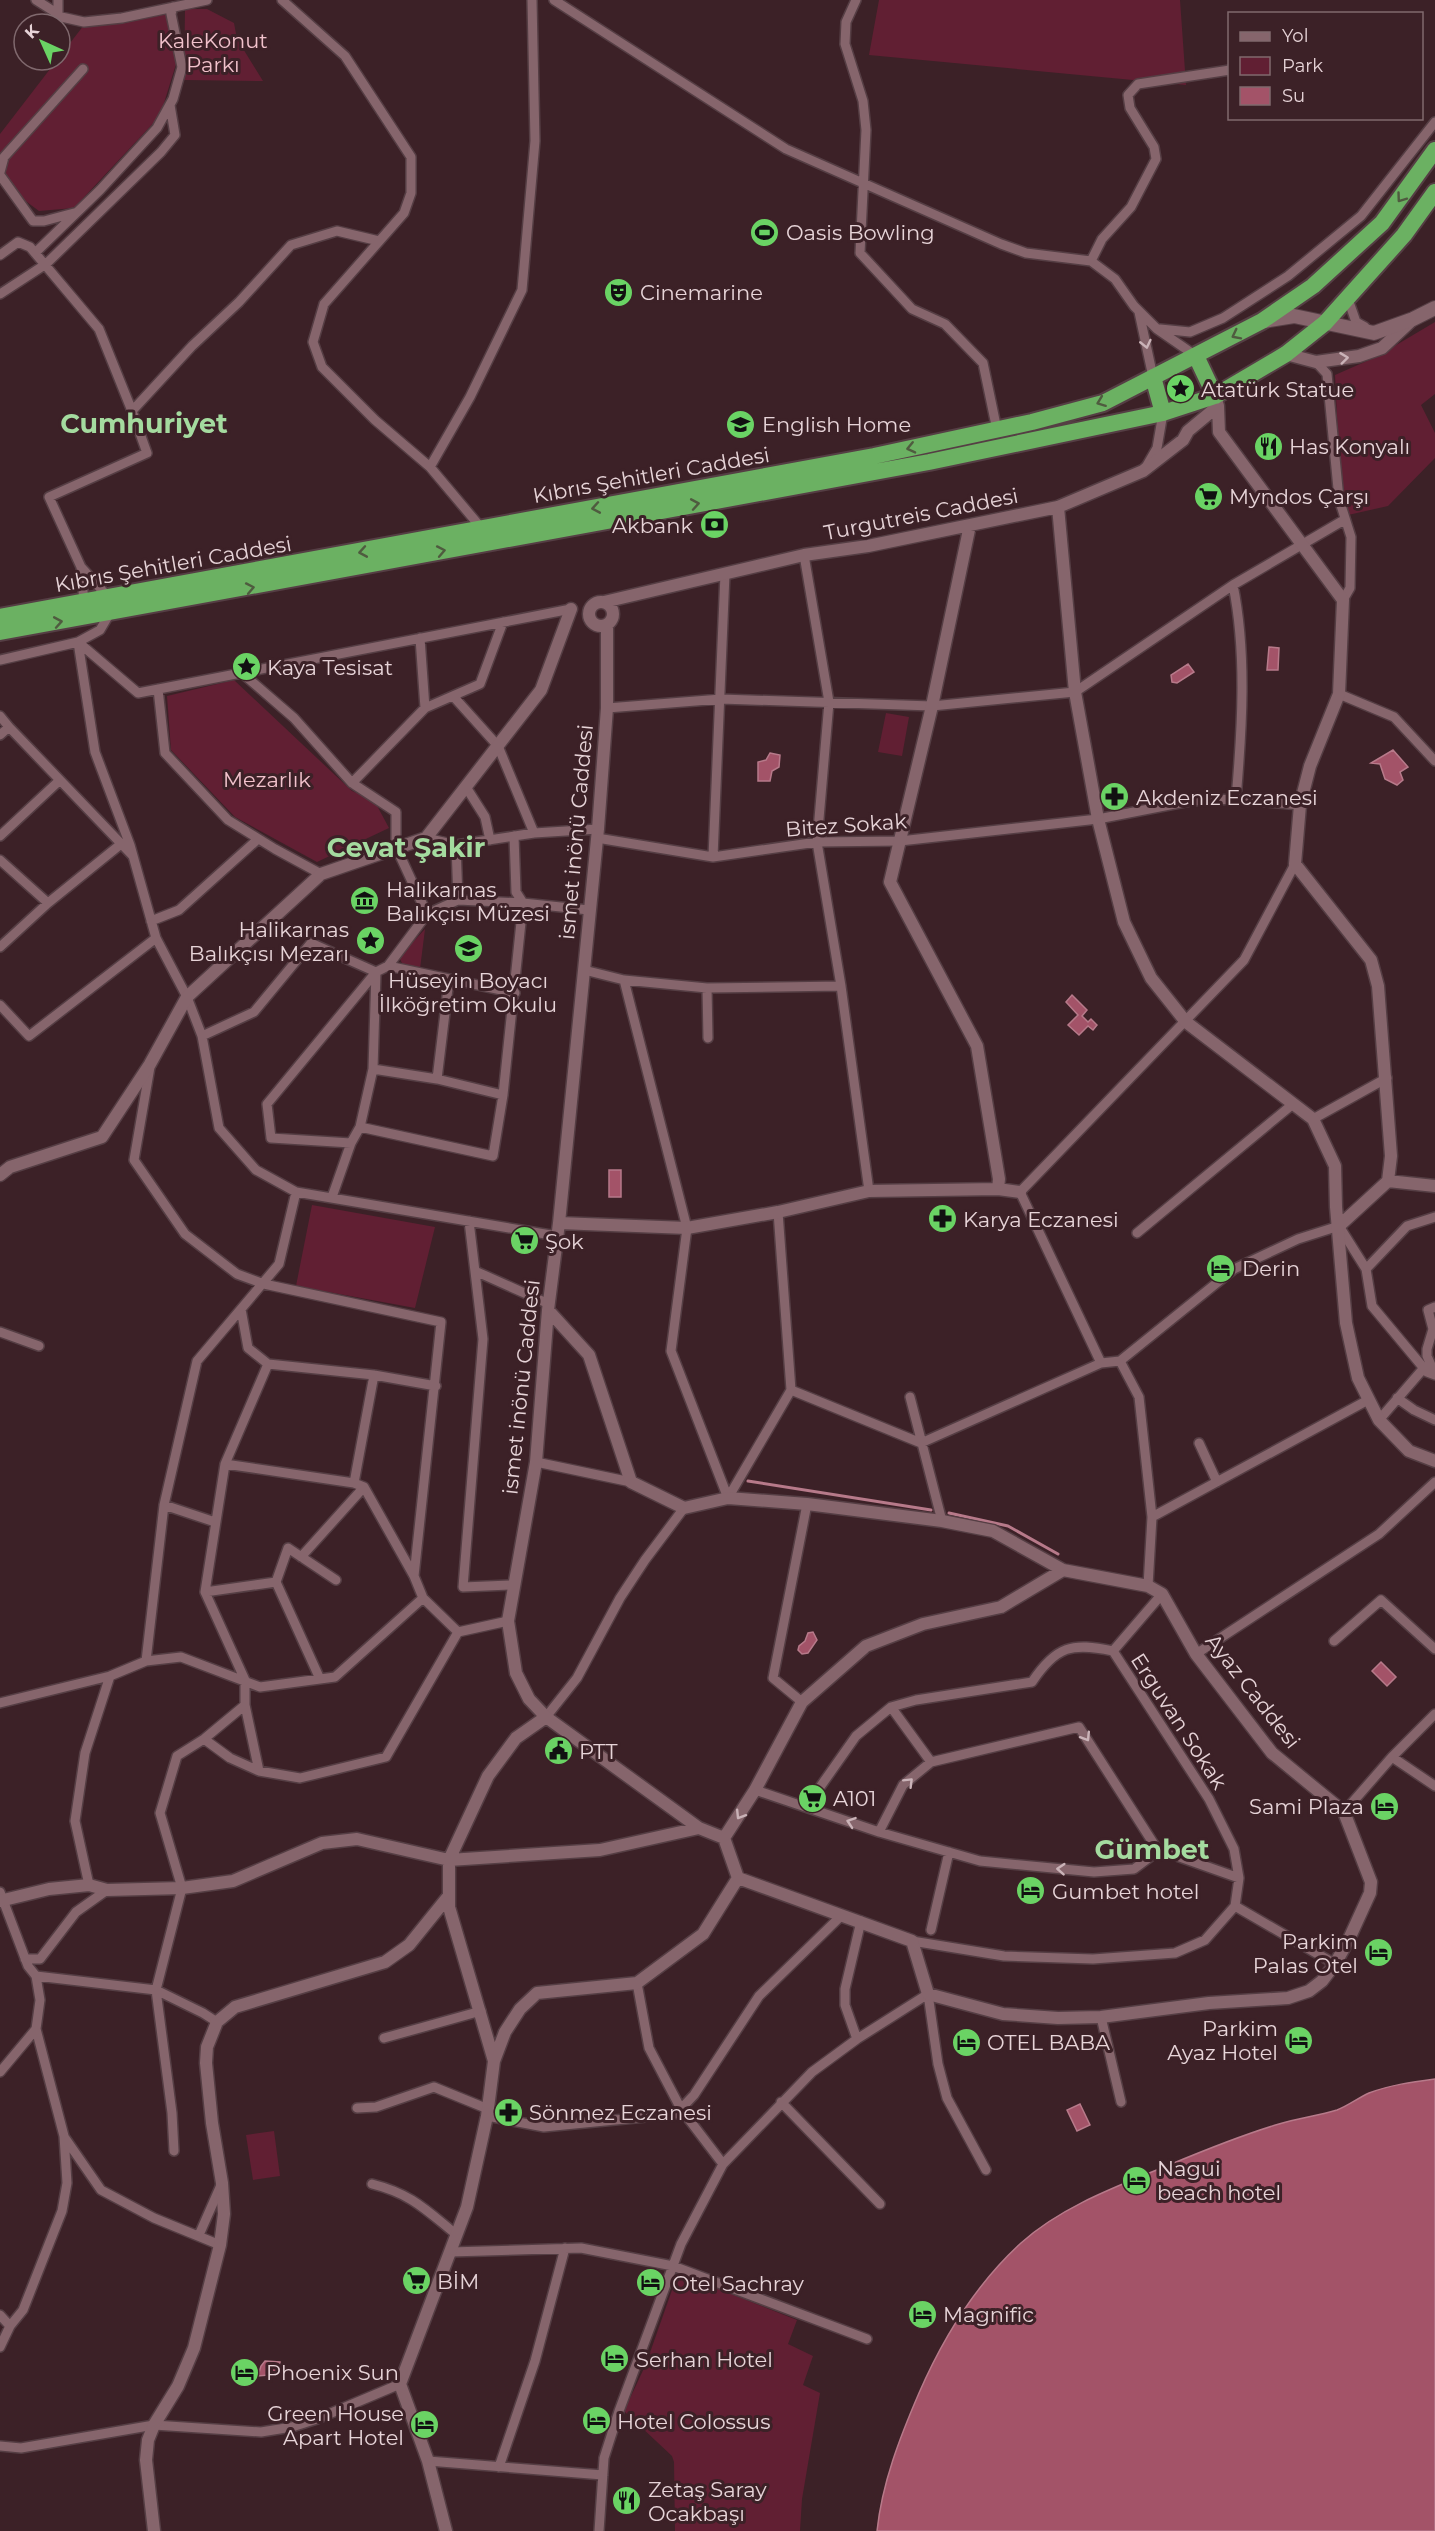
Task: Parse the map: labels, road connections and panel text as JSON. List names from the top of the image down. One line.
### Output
{"streets":{"highway":["Kıbrıs Şehitleri Caddesi"],"street":["Turgutreis Caddesi","Bitez Sokak","ismet inönü Caddesi","Ayaz Caddesi","Erguvan Sokak"]},"crossings":[["Kıbrıs Şehitleri Caddesi","Turgutreis Caddesi"],["Turgutreis Caddesi","ismet inönü Caddesi"],["Bitez Sokak","ismet inönü Caddesi"]],"districts":["Cumhuriyet","Cevat Şakir","Gümbet"],"parks":["KaleKonut Parkı","Mezarlık"],"places":{"sports":["Oasis Bowling"],"theatre":["Cinemarine"],"place":["Atatürk Statue","Kaya Tesisat","Halikarnas Balıkçısı Mezarı"],"school or university":["English Home","Hüseyin Boyacı İlköğretim Okulu"],"restaurant":["Has Konyalı","Zetaş Saray Ocakbaşı"],"supermarket":["Myndos Çarşı","Şok","A101","BİM"],"bank":["Akbank"],"pharmacy":["Akdeniz Eczanesi","Karya Eczanesi","Sönmez Eczanesi"],"museum":["Halikarnas Balıkçısı Müzesi"],"hotel":["Derin","Sami Plaza","Gumbet hotel","Parkim Palas Otel","Parkim Ayaz Hotel","OTEL BABA","Nagui beach hotel","Otel Sachray","Magnific","Serhan Hotel","Phoenix Sun","Hotel Colossus","Green House Apart Hotel"],"public building":["PTT"]},"legend":["Yol","Park","Su"],"north":"top left"}
